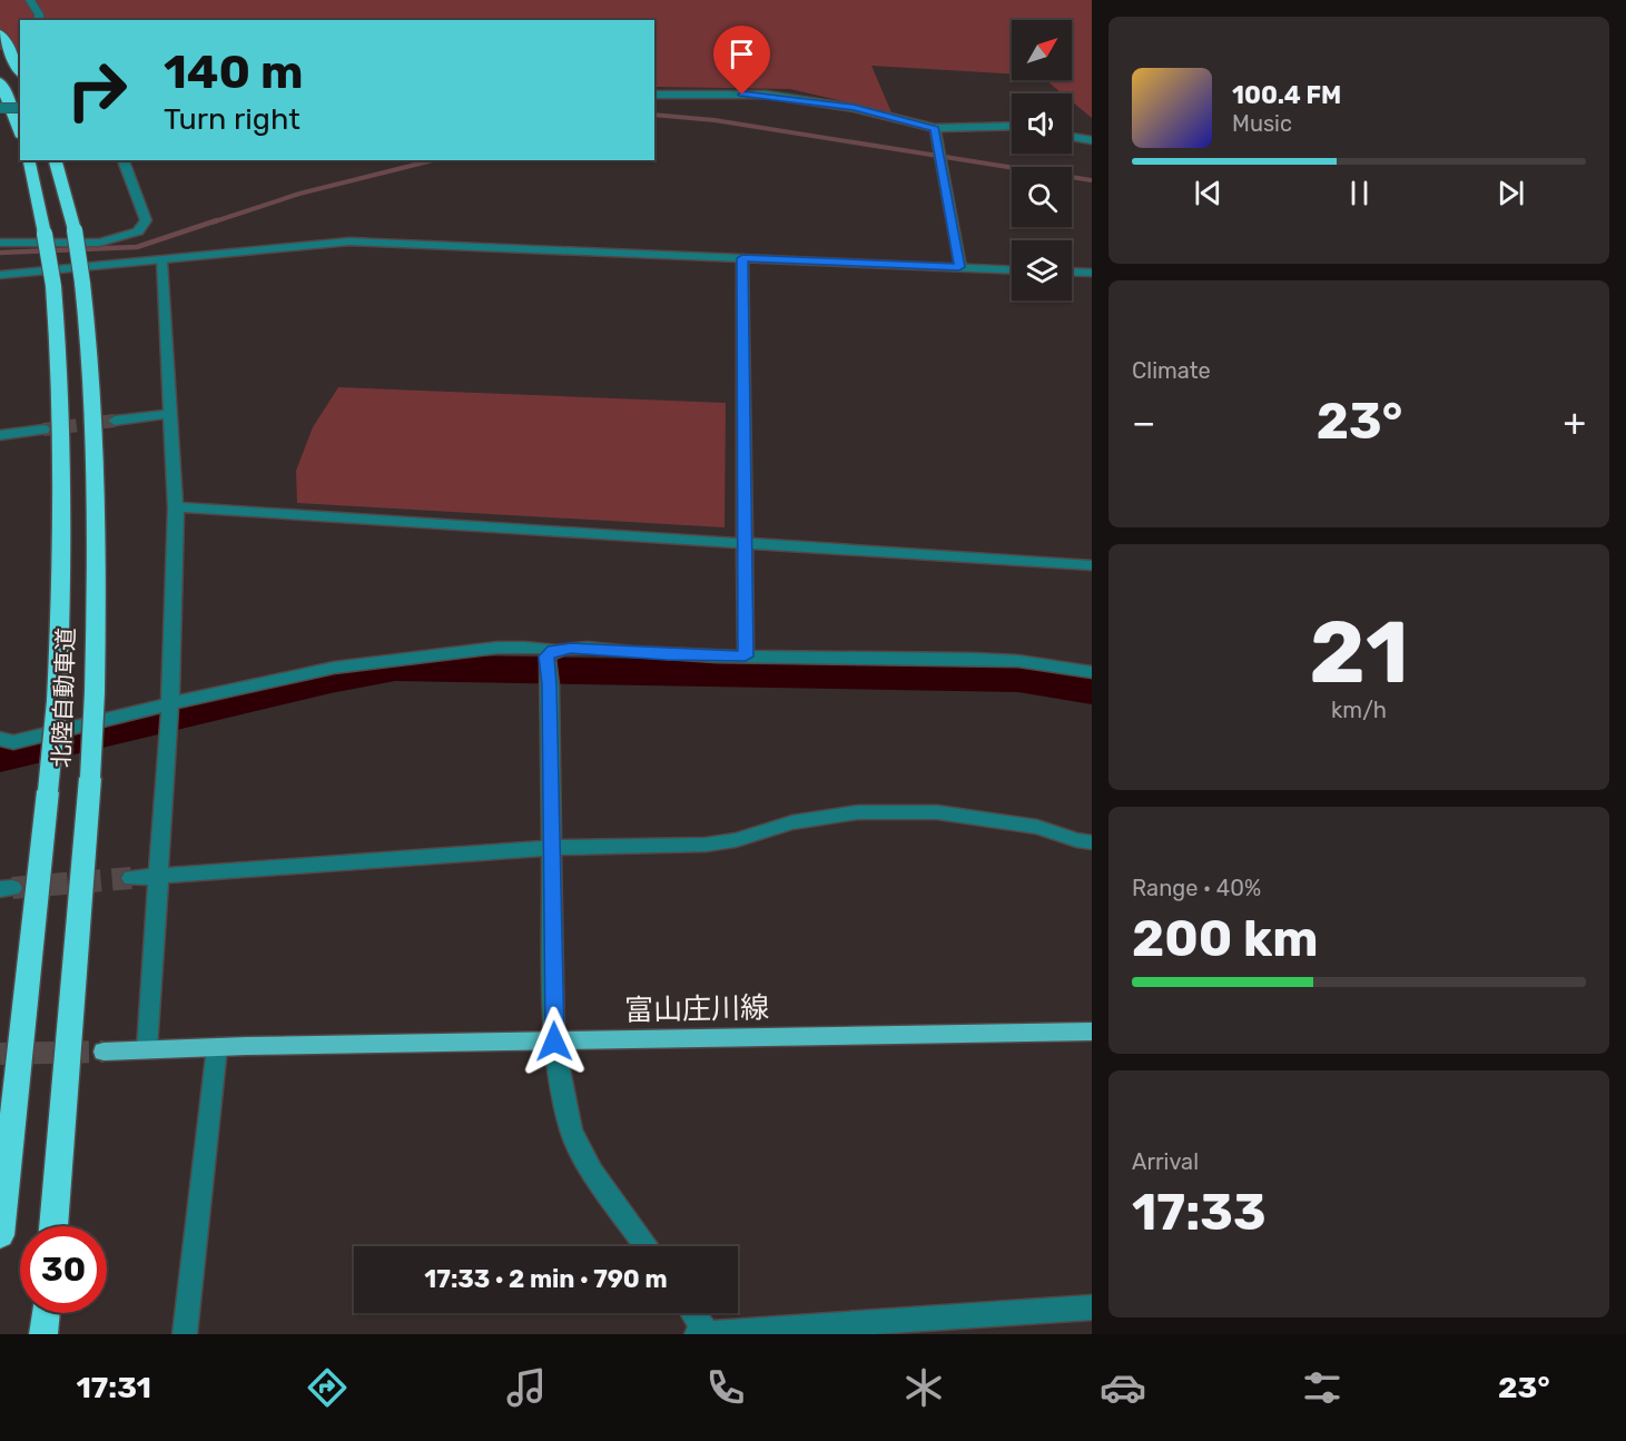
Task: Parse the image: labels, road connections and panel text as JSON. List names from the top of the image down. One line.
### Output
{"streets":{"highway":["北陸自動車道"],"main road":["富山庄川線"]},"north":"top right","page":{"turn":["140 m","Turn right"],"song":["100.4 FM","Music"],"tile":["Climate",["21","km/h"],["Range · 40%","200 km"],["Arrival","17:33"]],"heat":["−","23°","+"],"limit":"30","trip":"17:33 · 2 min · 790 m","tabs":["17:31","23°"]}}
